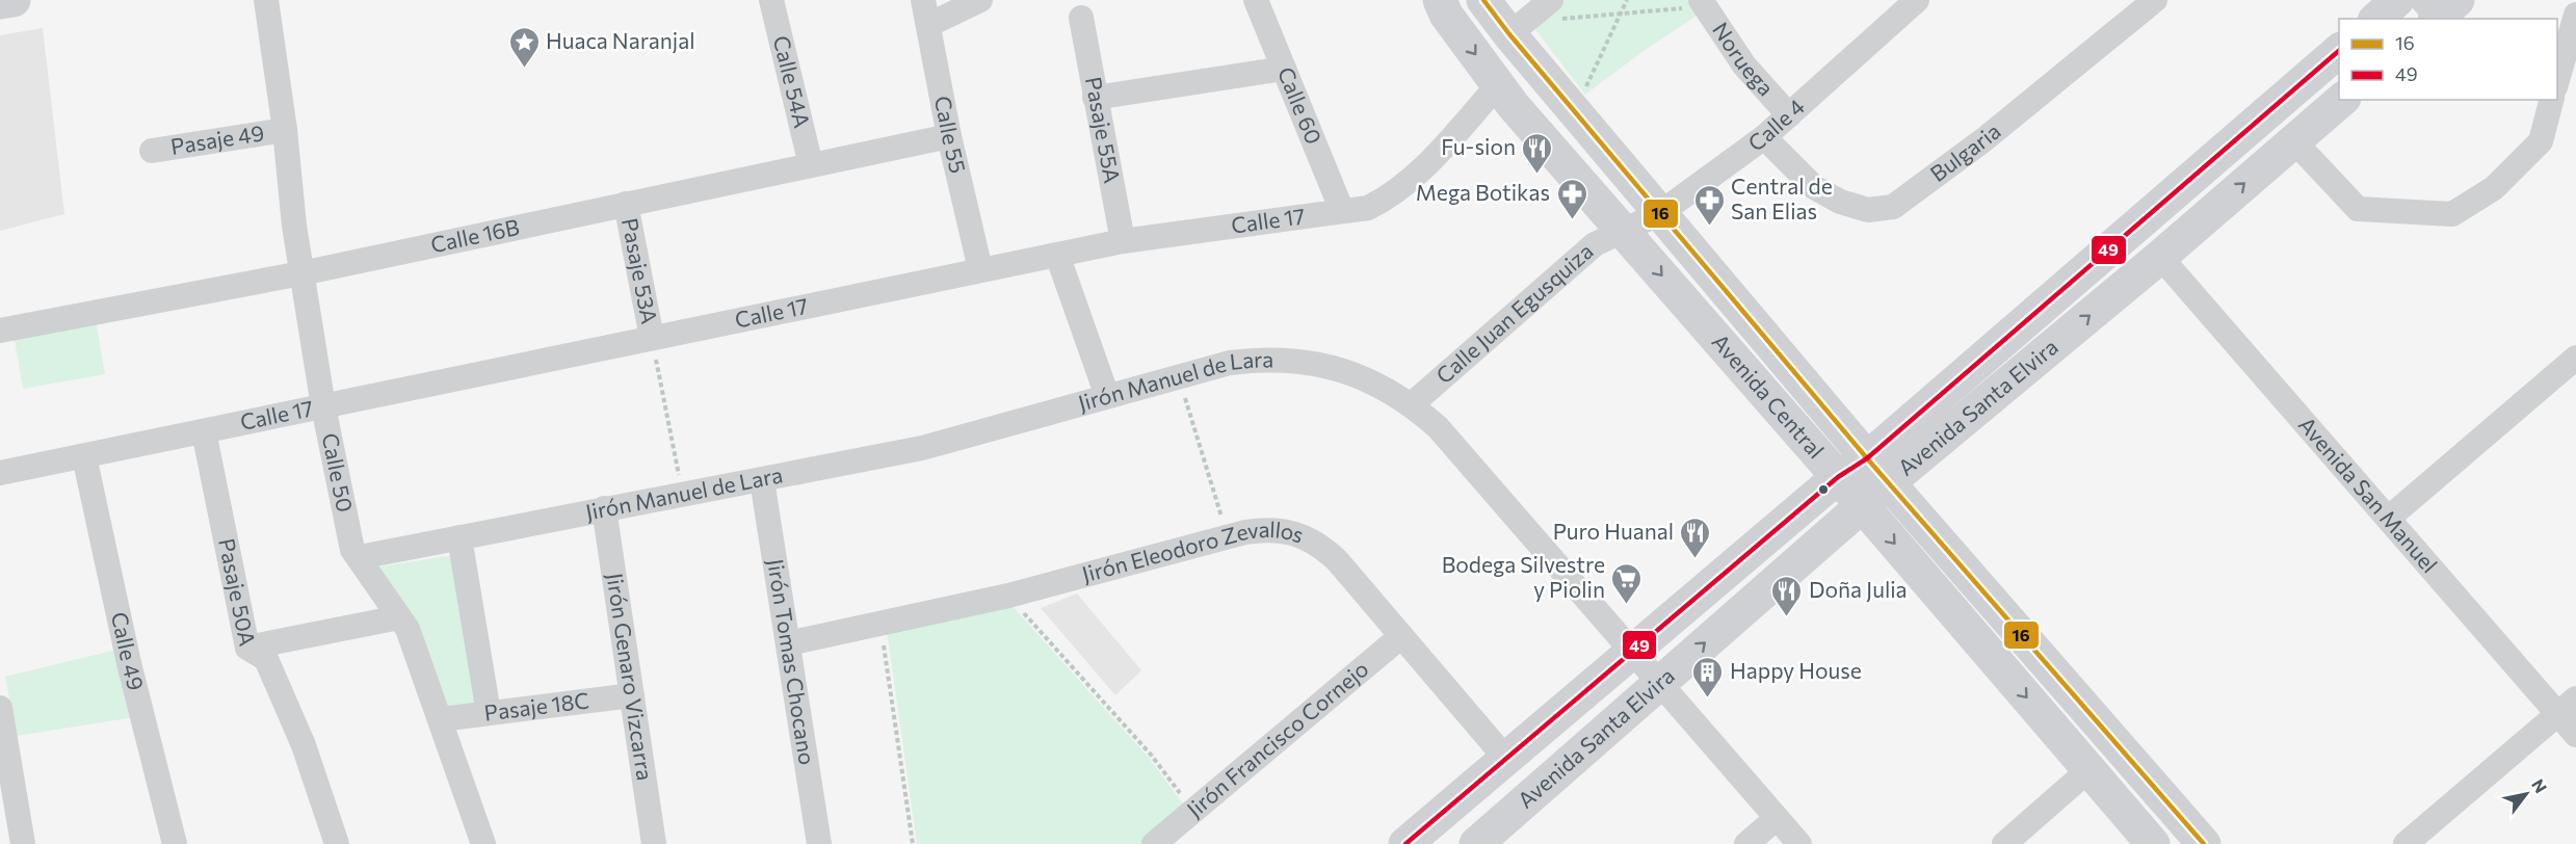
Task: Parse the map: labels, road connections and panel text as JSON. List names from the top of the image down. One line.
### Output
{"streets":{"street":["Noruega","Calle 54A","Calle 60","Calle 4","Pasaje 55A","Calle 55","Pasaje 49","Bulgaria","Calle 17","Calle 16B","Pasaje 53A","Calle Juan Egusquiza","Jirón Manuel de Lara","Avenida Central","Avenida Santa Elvira","Calle 50","Avenida San Manuel","Jirón Eleodoro Zevallos","Pasaje 50A","Calle 49","Jirón Tomas Chocano","Jirón Genaro Vizcarra","Pasaje 18C","Jirón Francisco Cornejo"]},"crossings":[["Noruega","Calle 4"],["Calle 54A","Calle 16B"],["Calle 60","Calle 17"],["Calle 4","Bulgaria"],["Calle 4","Calle Juan Egusquiza"],["Calle 4","Avenida Central"],["Pasaje 55A","Calle 17"],["Calle 55","Calle 17"],["Calle 55","Calle 16B"],["Pasaje 49","Calle 50"],["Calle 17","Pasaje 53A"],["Calle 17","Avenida Central"],["Calle 17","Calle 50"],["Calle 17","Pasaje 50A"],["Calle 17","Calle 49"],["Calle 16B","Pasaje 53A"],["Calle 16B","Calle 50"],["Calle Juan Egusquiza","Jirón Manuel de Lara"],["Calle Juan Egusquiza","Avenida Central"],["Jirón Manuel de Lara","Avenida Santa Elvira"],["Jirón Manuel de Lara","Calle 50"],["Jirón Manuel de Lara","Jirón Tomas Chocano"],["Jirón Manuel de Lara","Jirón Genaro Vizcarra"],["Avenida Central","Avenida Santa Elvira"],["Avenida Santa Elvira","Avenida San Manuel"],["Avenida Santa Elvira","Jirón Eleodoro Zevallos"],["Calle 50","Pasaje 18C"],["Jirón Eleodoro Zevallos","Jirón Tomas Chocano"],["Jirón Eleodoro Zevallos","Jirón Francisco Cornejo"],["Jirón Genaro Vizcarra","Pasaje 18C"]],"places":{"place":["Huaca Naranjal"],"restaurant":["Fu-sion","Puro Huanal","Doña Julia"],"pharmacy":["Mega Botikas","Central de San Elias"],"supermarket":["Bodega Silvestre y Piolin"],"building":["Happy House"]},"lines":["transit line 16","transit line 49"],"legend":["16","49"],"north":"top right"}
